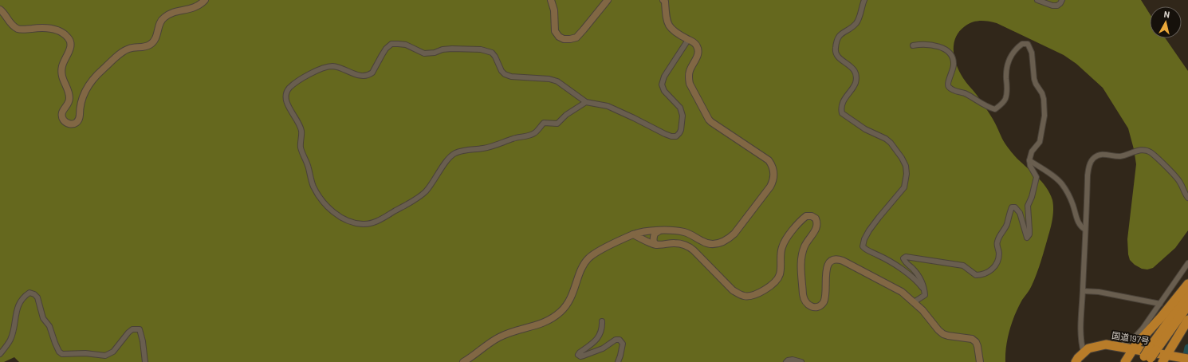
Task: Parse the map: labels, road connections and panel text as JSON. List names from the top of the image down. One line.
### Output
{"streets":{"highway":["国道197号"]},"north":"top"}
